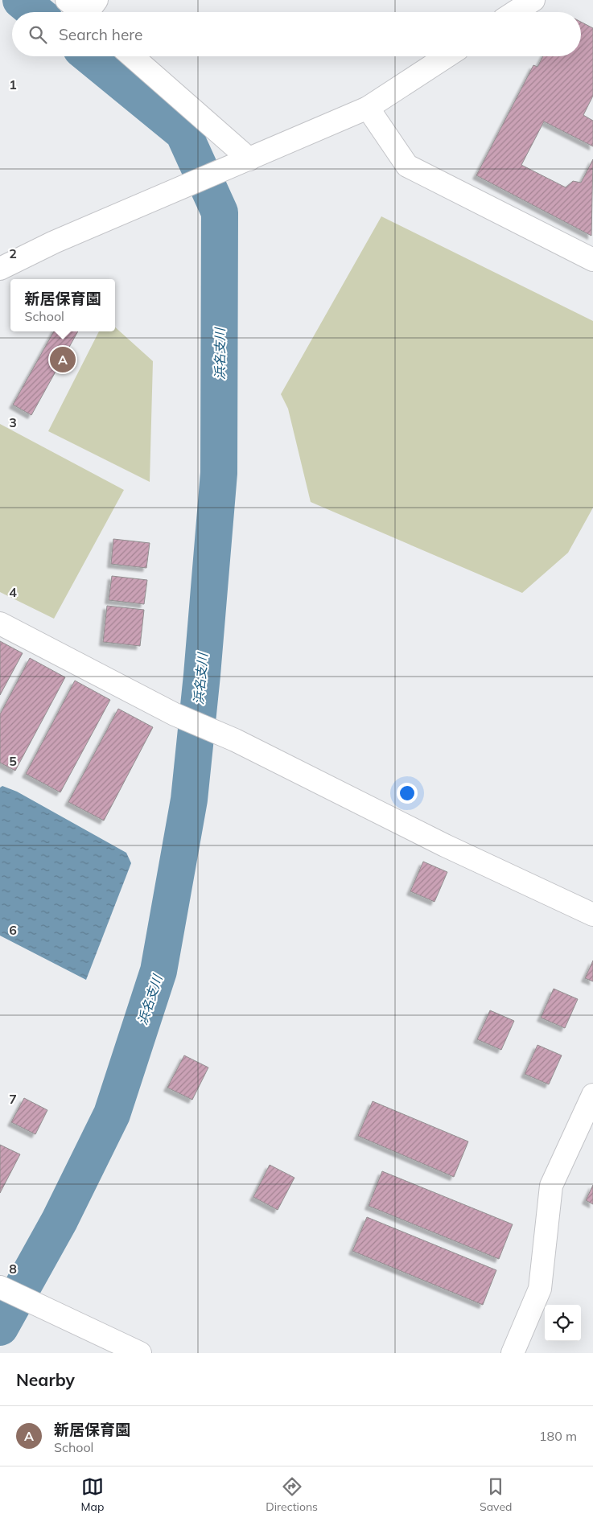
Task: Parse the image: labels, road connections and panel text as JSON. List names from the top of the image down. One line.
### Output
{"water":["浜名支川"],"page":{"search":"Search here","popup":["新居保育園","School"],"pins":"A","heading":"Nearby","list":[{"mark":"A","name":"新居保育園","note":"School","value":"180 m"}],"nav":["Map","Directions","Saved"]},"grid":{"rows":["1","2","3","4","5","6","7","8"]}}
